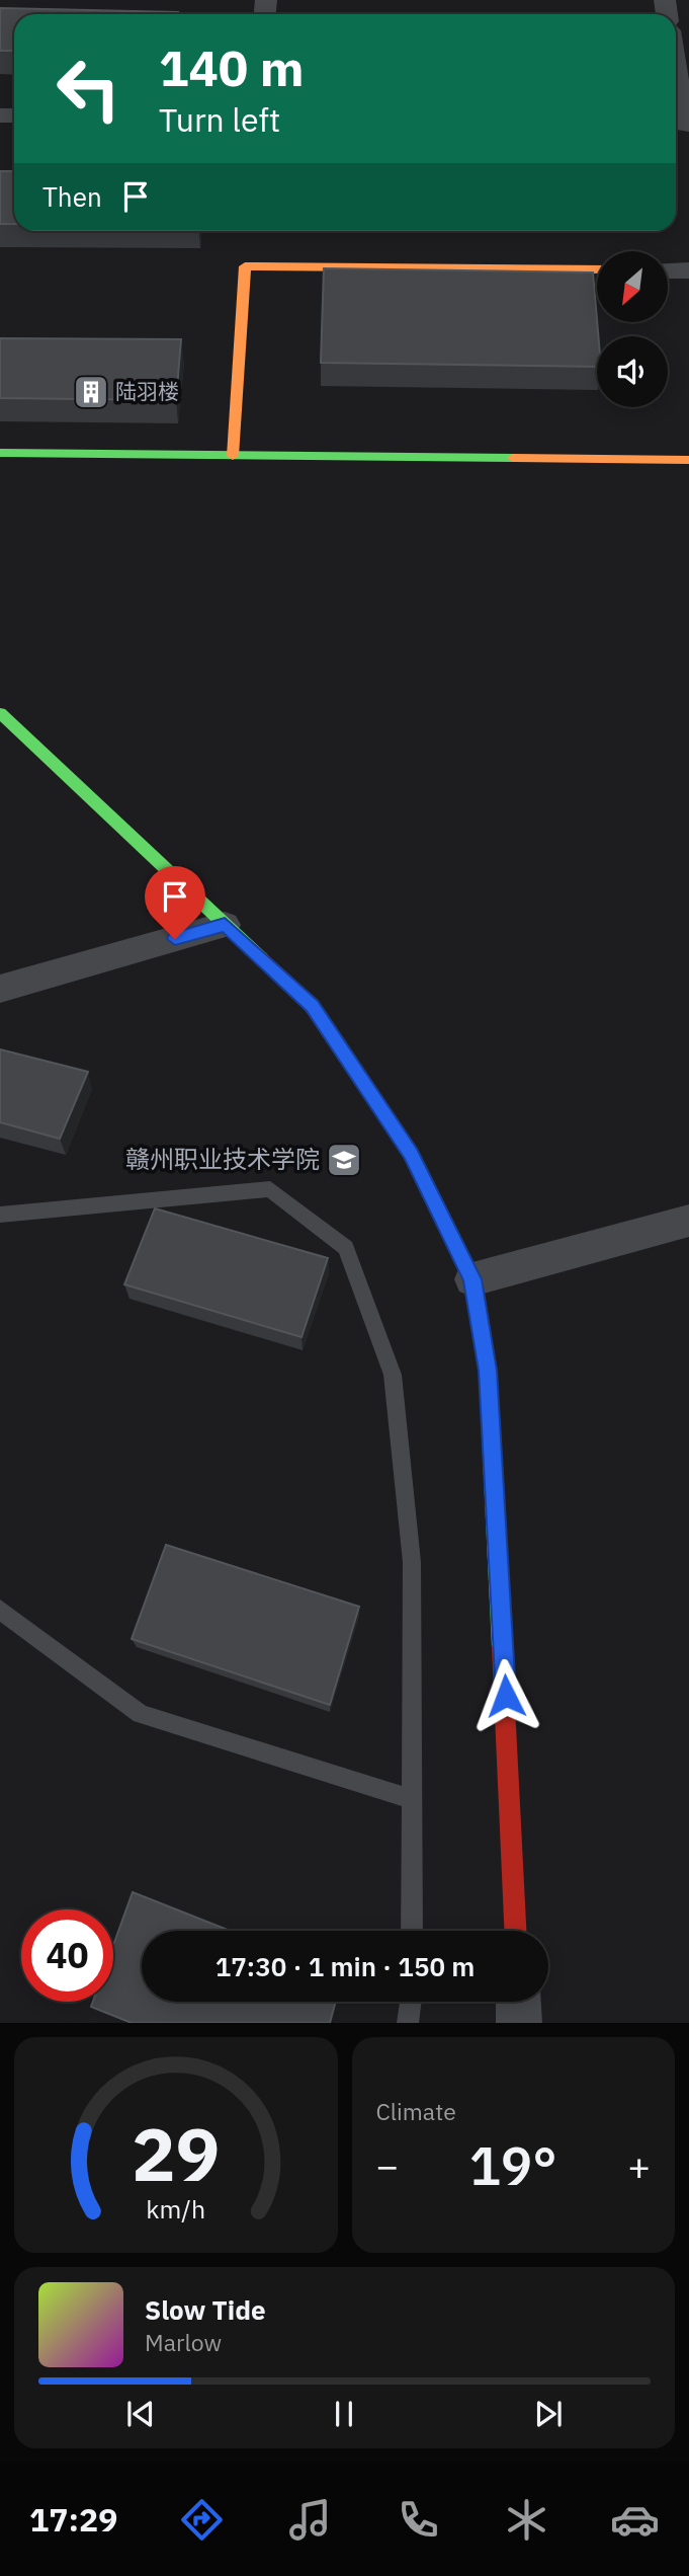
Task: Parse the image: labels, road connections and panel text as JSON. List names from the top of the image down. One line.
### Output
{"places":{"building":["陆羽楼"],"school or university":["赣州职业技术学院"]},"north":"bottom left","page":{"turn":["140 m","Turn left"],"then":"Then","limit":"40","trip":"17:30 · 1 min · 150 m","tile":"Climate","heat":["−","19°","+"],"song":["Slow Tide","Marlow"],"tabs":"17:29","gauge":["29","km/h"]}}
